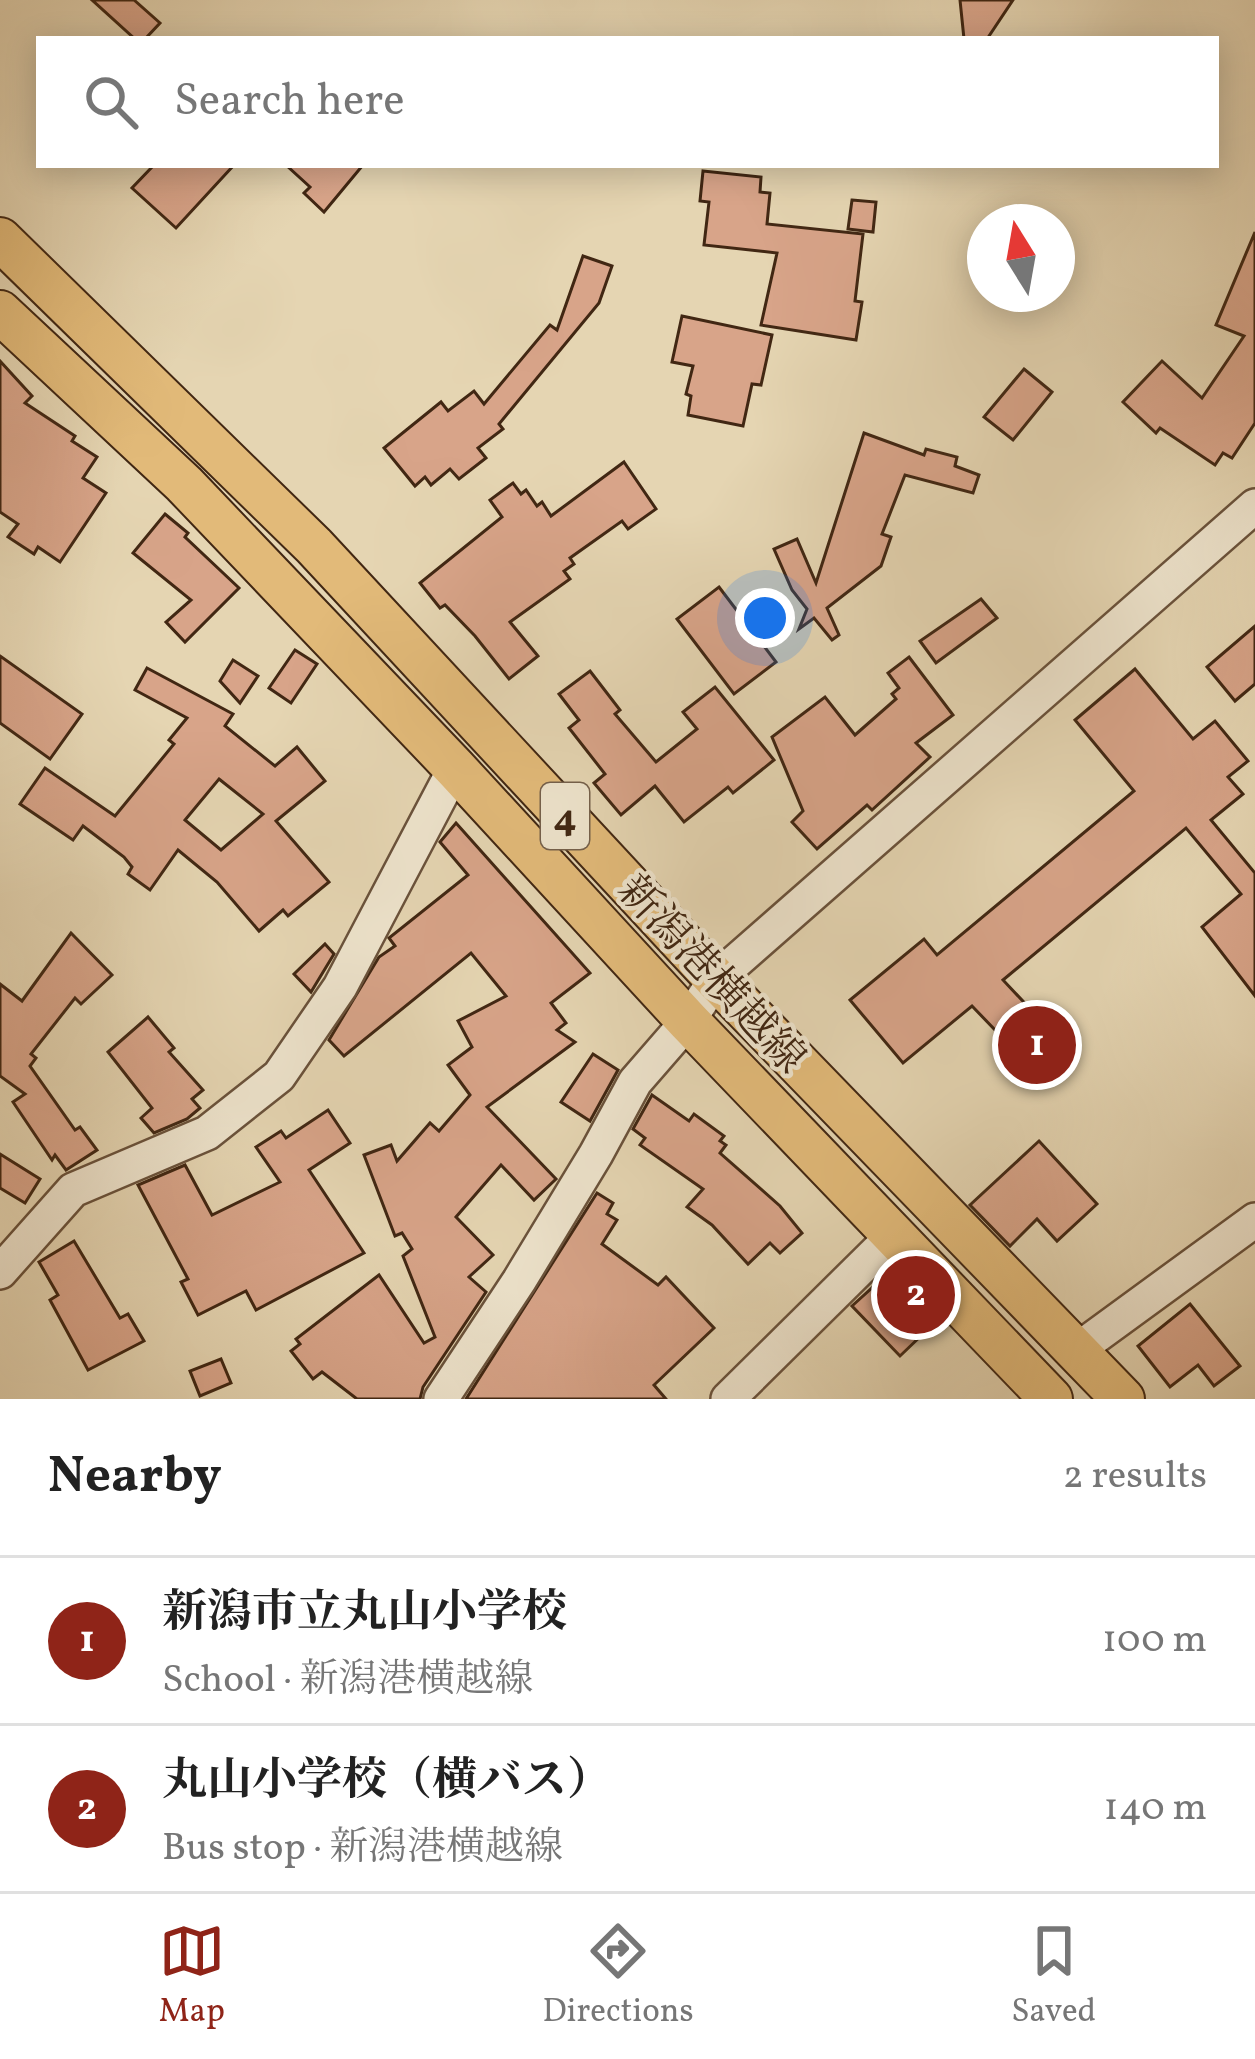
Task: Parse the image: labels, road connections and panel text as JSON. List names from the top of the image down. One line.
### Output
{"streets":{"main road":["4","新潟港横越線"]},"north":"top","page":{"search":"Search here","pins":["1","2"],"heading":["Nearby","2 results"],"list":[{"mark":"1","name":"新潟市立丸山小学校","note":"School · 新潟港横越線","value":"100 m"},{"mark":"2","name":"丸山小学校（横バス）","note":"Bus stop · 新潟港横越線","value":"140 m"}],"nav":["Map","Directions","Saved"]}}
